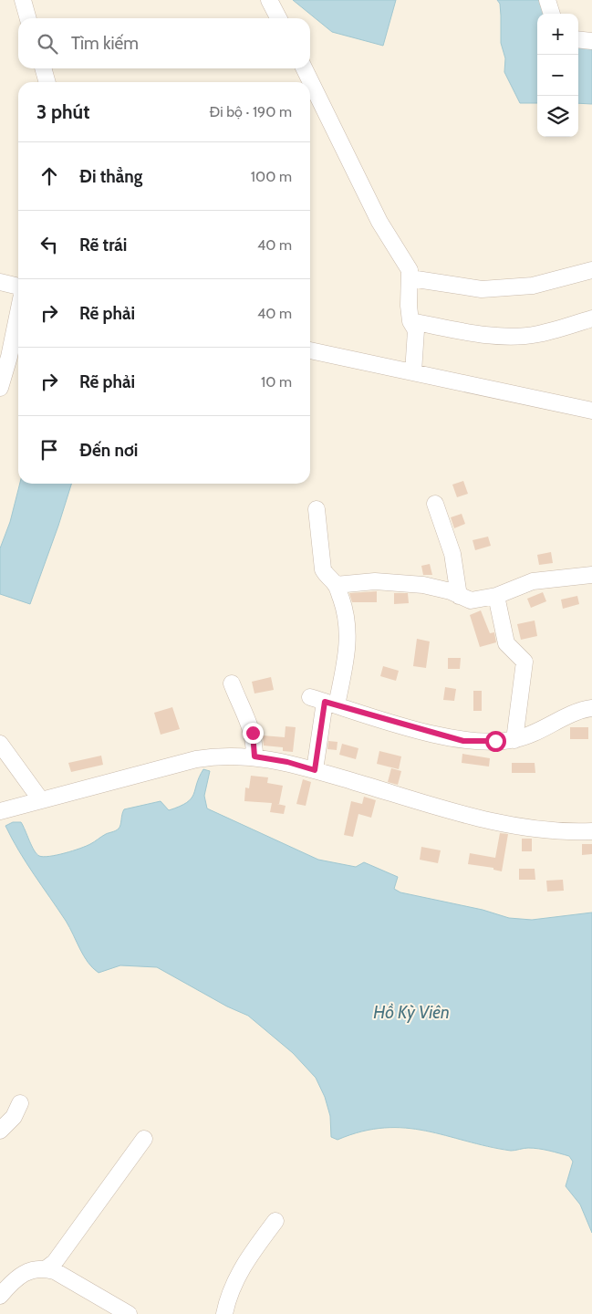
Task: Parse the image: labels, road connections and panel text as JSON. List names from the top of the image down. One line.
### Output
{"water":["Hồ Kỳ Viên"],"page":{"map_buttons":["+","−"],"search":"Tìm kiếm","heading":["3 phút","Đi bộ · 190 m"],"list":[["Đi thẳng","100 m"],["Rẽ trái","40 m"],["Rẽ phải","40 m"],["Rẽ phải","10 m"],"Đến nơi"]}}
